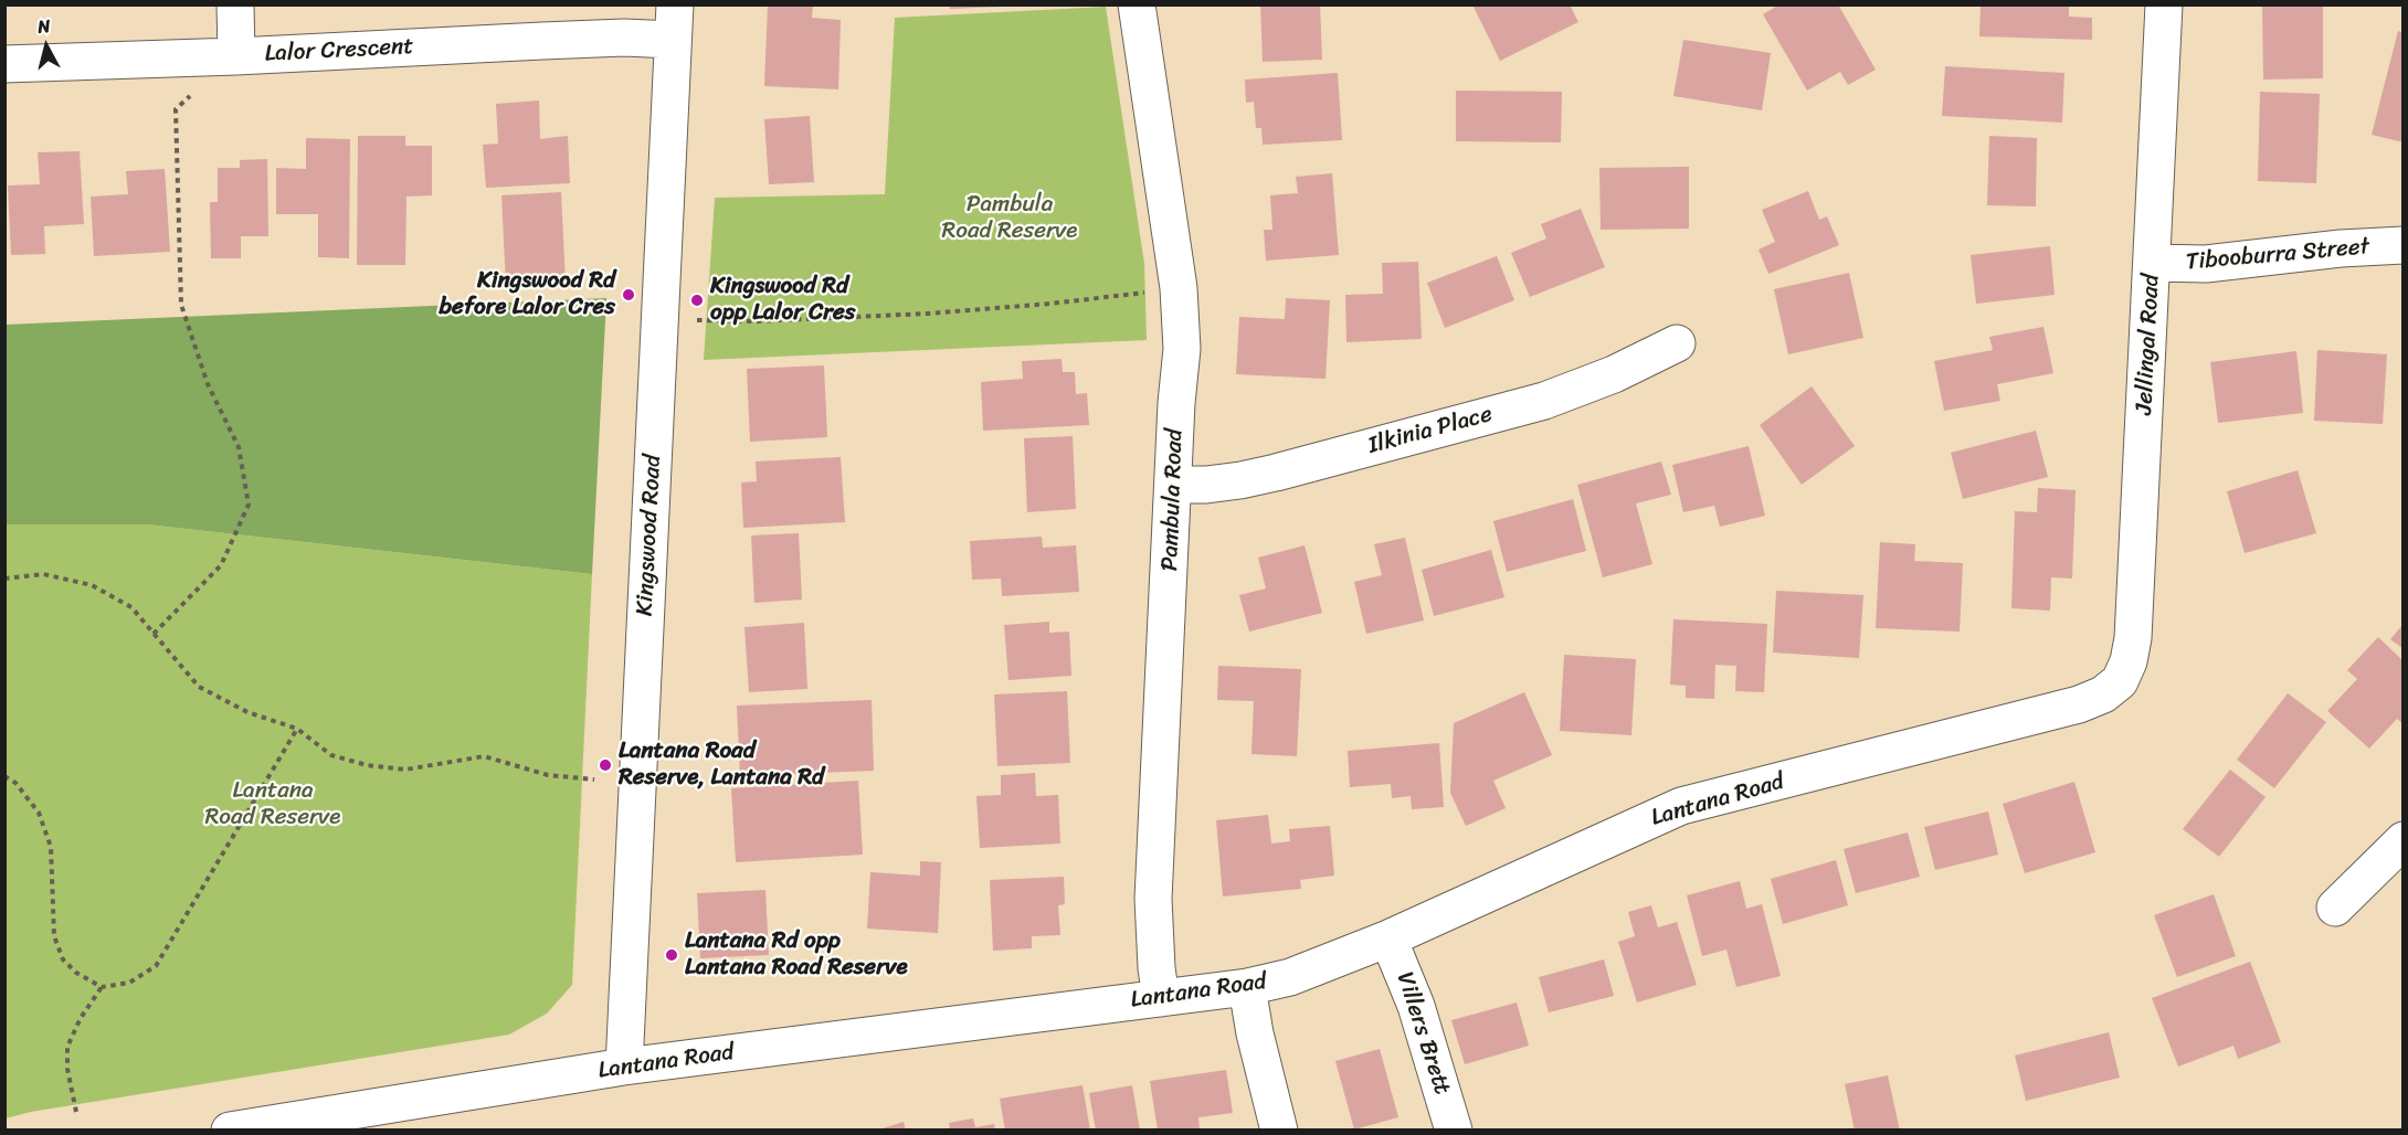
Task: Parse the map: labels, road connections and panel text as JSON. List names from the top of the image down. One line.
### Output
{"streets":{"street":["Lalor Crescent","Tibooburra Street","Jellingal Road","Ilkinia Place","Pambula Road","Kingswood Road","Lantana Road","Villers Brett"]},"crossings":[["Lalor Crescent","Kingswood Road"],["Tibooburra Street","Jellingal Road"],["Jellingal Road","Lantana Road"],["Ilkinia Place","Pambula Road"],["Pambula Road","Lantana Road"],["Kingswood Road","Lantana Road"],["Lantana Road","Villers Brett"]],"parks":["Pambula Road Reserve","Lantana Road Reserve"],"places":["Kingswood Rd before Lalor Cres","Kingswood Rd opp Lalor Cres","Lantana Road Reserve, Lantana Rd","Lantana Rd opp Lantana Road Reserve"],"north":"top"}
